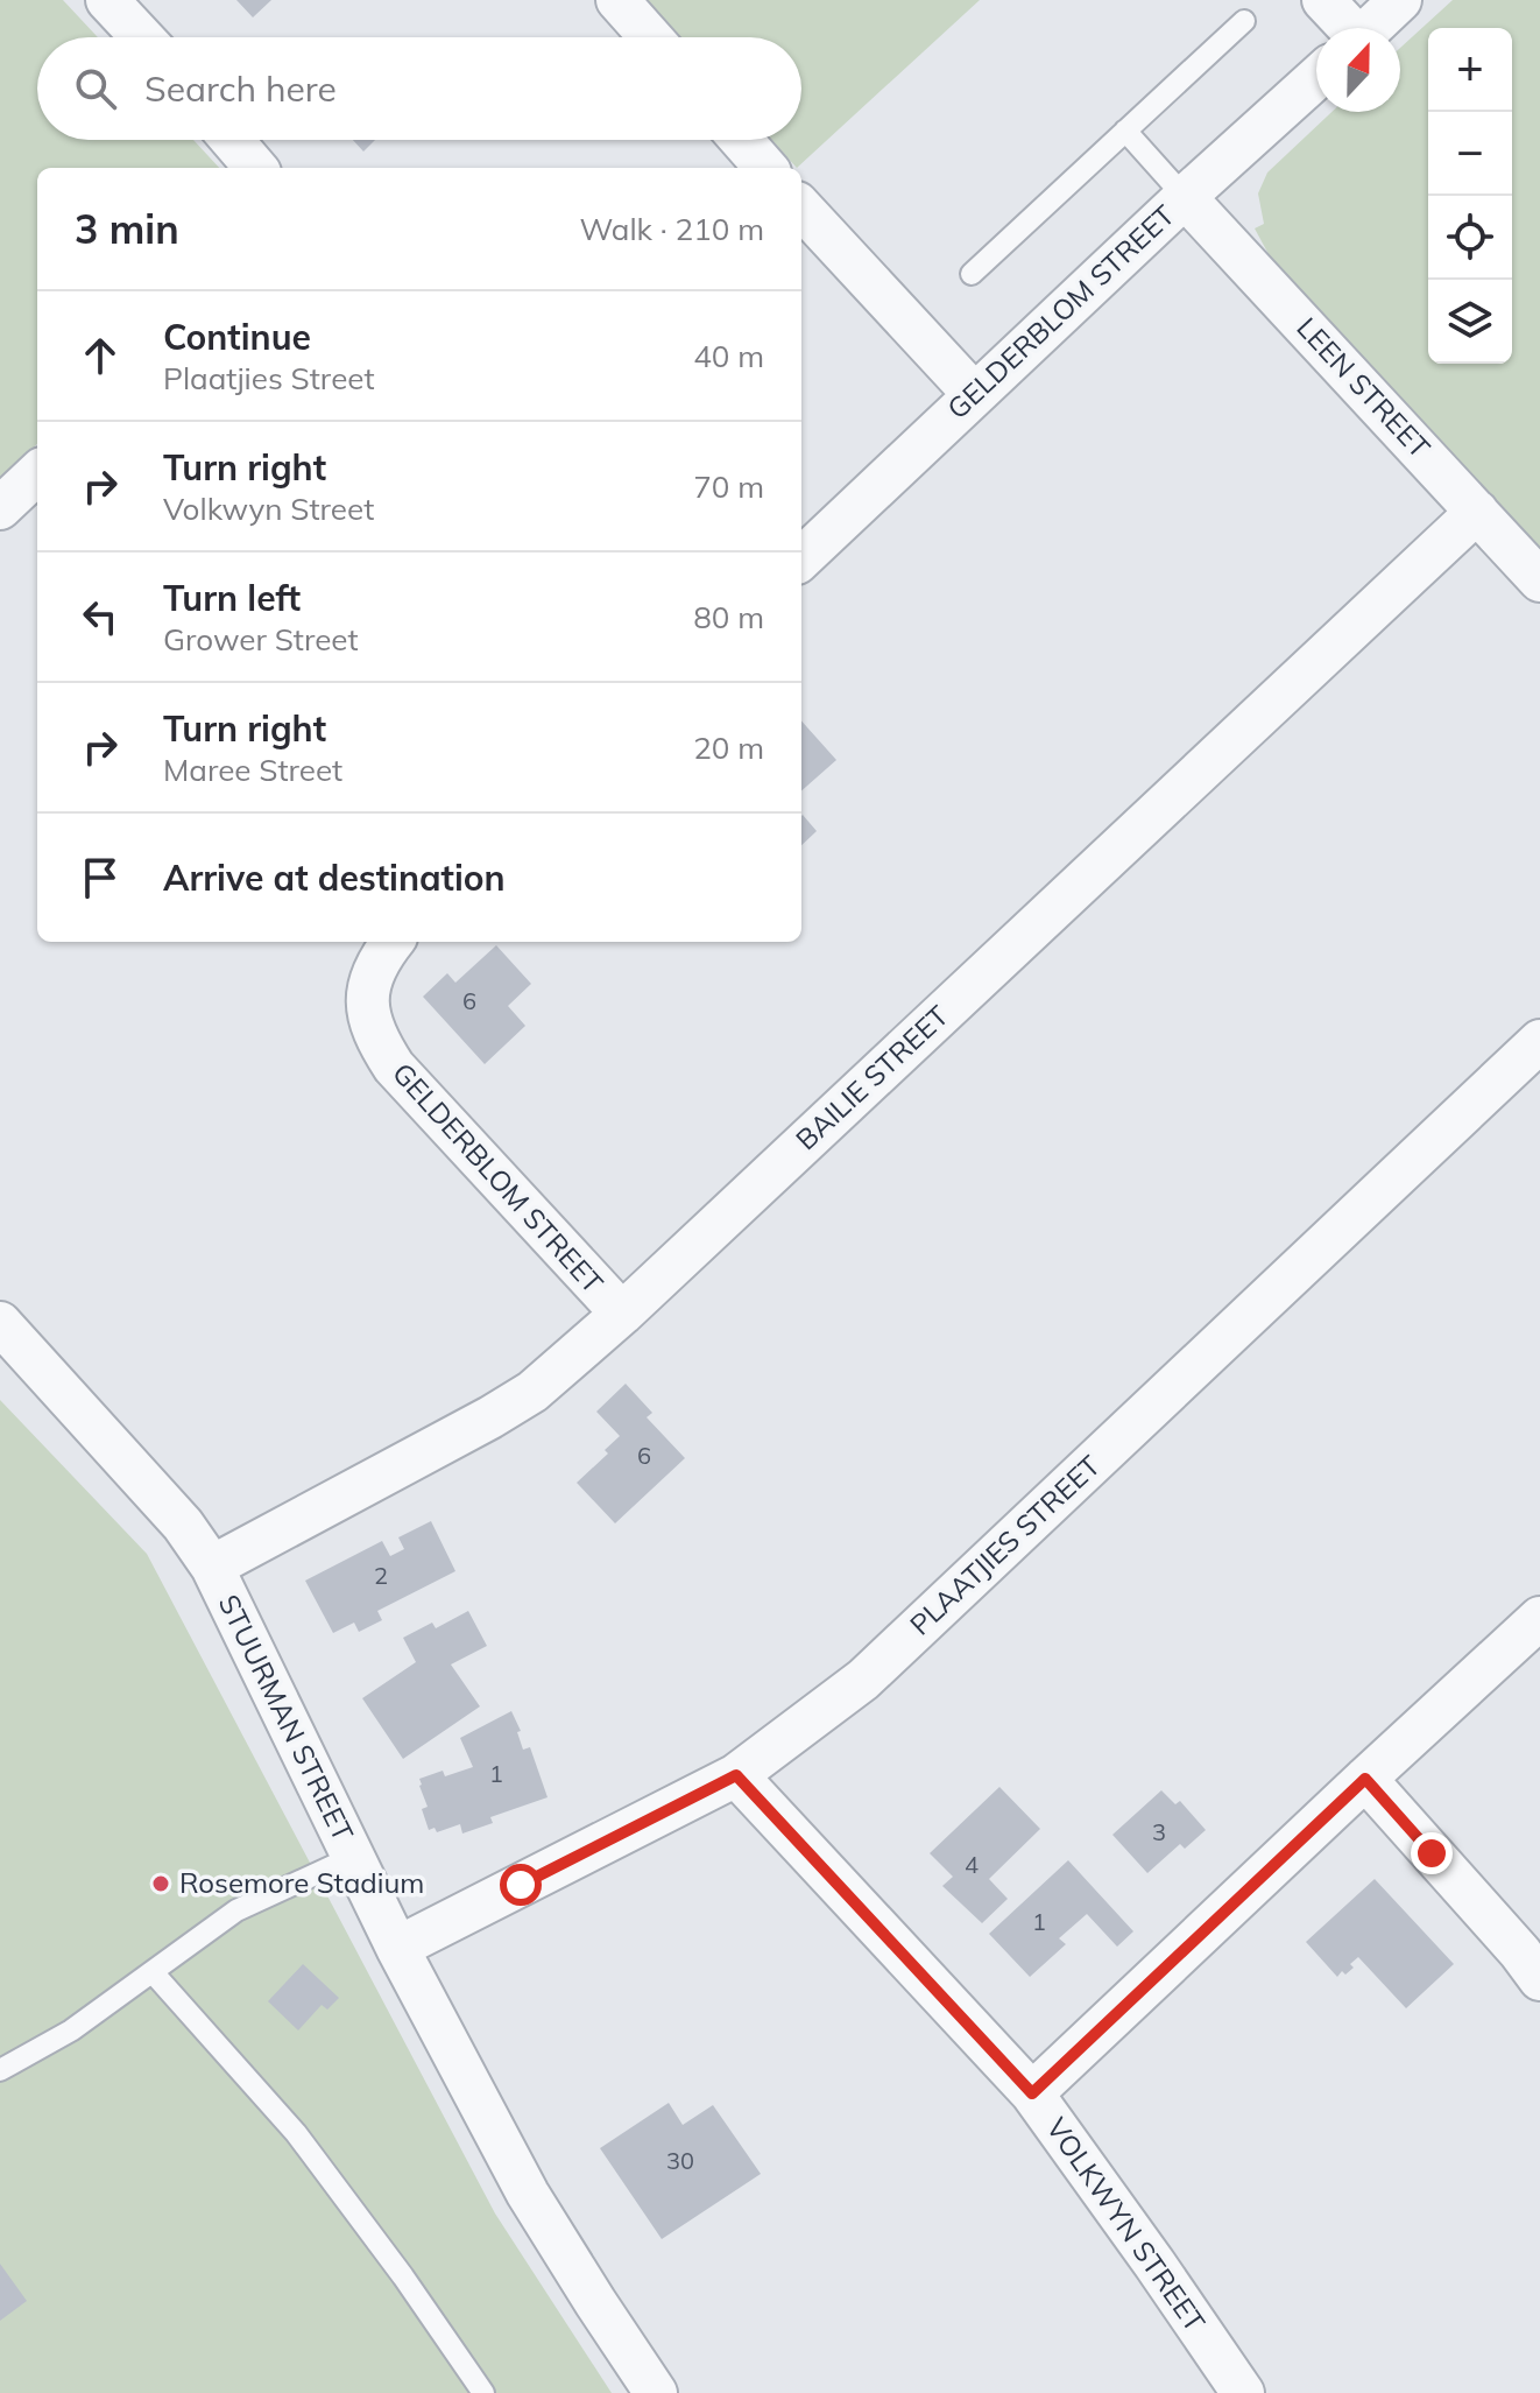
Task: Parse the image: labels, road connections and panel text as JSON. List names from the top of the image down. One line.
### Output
{"streets":{"street":["GELDERBLOM STREET","LEEN STREET","BAILIE STREET","PLAATJIES STREET","STUURMAN STREET","VOLKWYN STREET"]},"crossings":[["GELDERBLOM STREET","LEEN STREET"],["GELDERBLOM STREET","BAILIE STREET"],["LEEN STREET","BAILIE STREET"],["BAILIE STREET","STUURMAN STREET"],["PLAATJIES STREET","STUURMAN STREET"],["PLAATJIES STREET","VOLKWYN STREET"]],"places":["Rosemore Stadium"],"house_numbers":["6","6","2","1","3","4","1","30"],"north":"top","page":{"map_buttons":["+","−"],"search":"Search here","heading":["3 min","Walk · 210 m"],"list":[["Continue","Plaatjies Street","40 m"],["Turn right","Volkwyn Street","70 m"],["Turn left","Grower Street","80 m"],["Turn right","Maree Street","20 m"],"Arrive at destination"]}}
